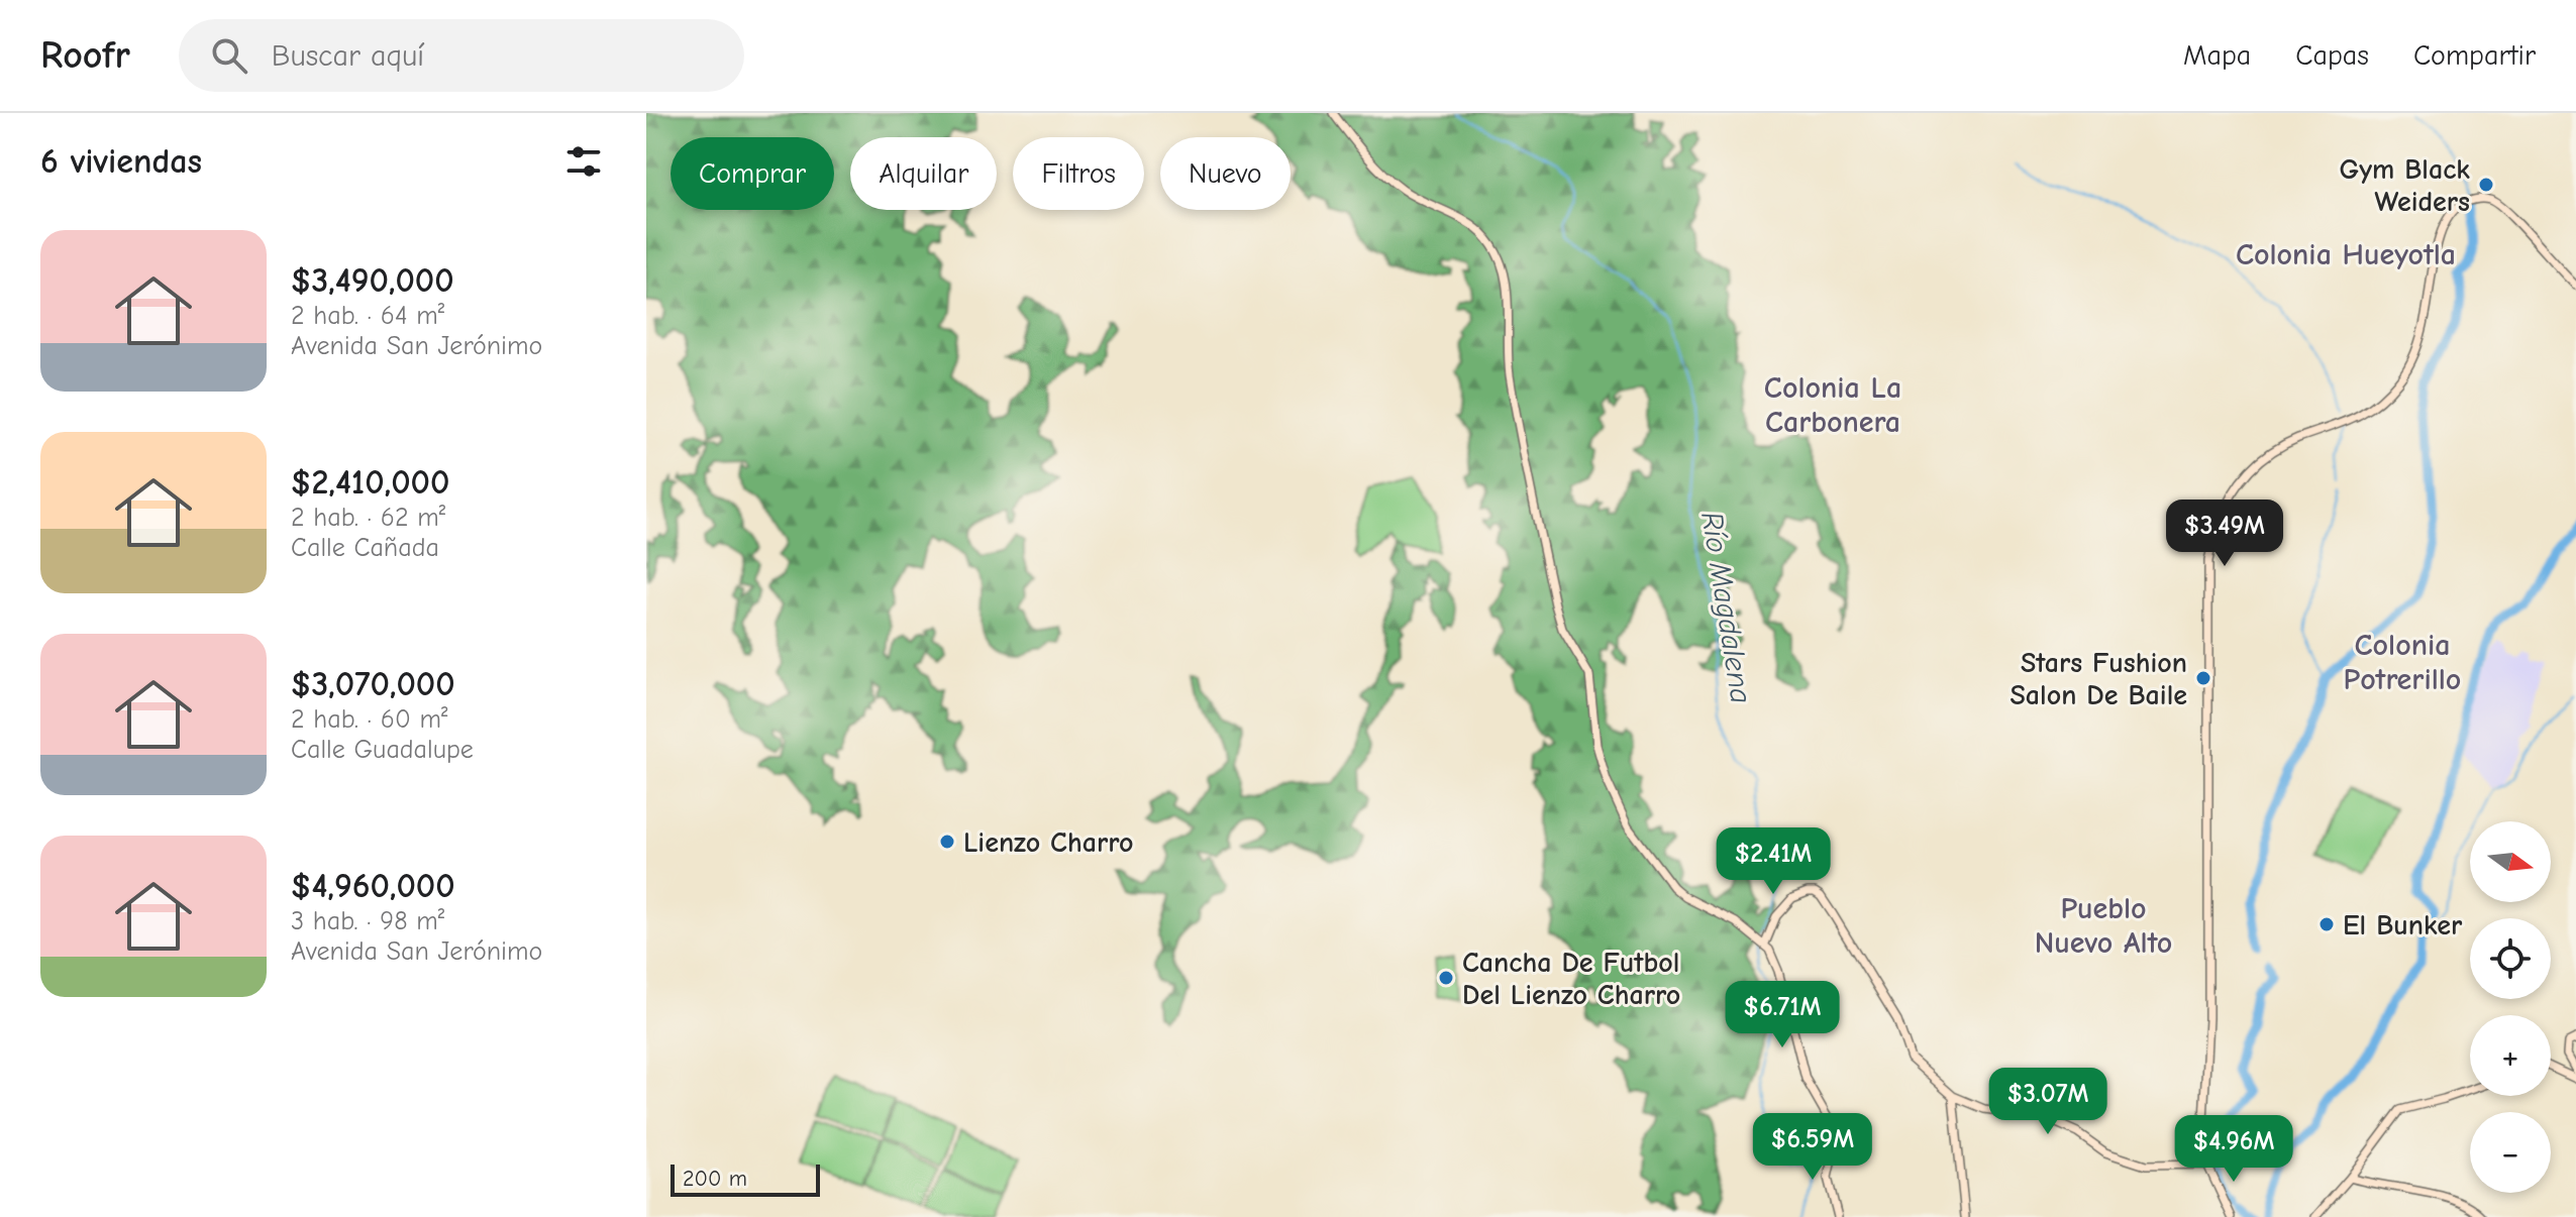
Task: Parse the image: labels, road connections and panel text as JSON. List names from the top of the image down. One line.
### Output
{"districts":["Colonia Hueyotla","Colonia La Carbonera","Colonia Potrerillo","Pueblo Nuevo Alto"],"water":["Río Magdalena"],"places":["Gym Black Weiders","Stars Fushion Salon De Baile","Lienzo Charro","El Bunker","Cancha De Futbol Del Lienzo Charro"],"scale_bar":"200 m","north":"right","page":{"header":"Roofr","search":"Buscar aquí","nav":["Mapa","Capas","Compartir"],"heading":"6 viviendas","chip":["Comprar","Alquilar","Filtros","Nuevo"],"list":[{"name":"$3,490,000","note":"2 hab. · 64 m² · Avenida San Jerónimo"},{"name":"$2,410,000","note":"2 hab. · 62 m² · Calle Cañada"},{"name":"$3,070,000","note":"2 hab. · 60 m² · Calle Guadalupe"},{"name":"$4,960,000","note":"3 hab. · 98 m² · Avenida San Jerónimo"}],"price":["$3.49M","$2.41M","$6.71M","$3.07M","$6.59M","$4.96M"],"map_buttons":["+","−"],"scale":"200 m"}}
